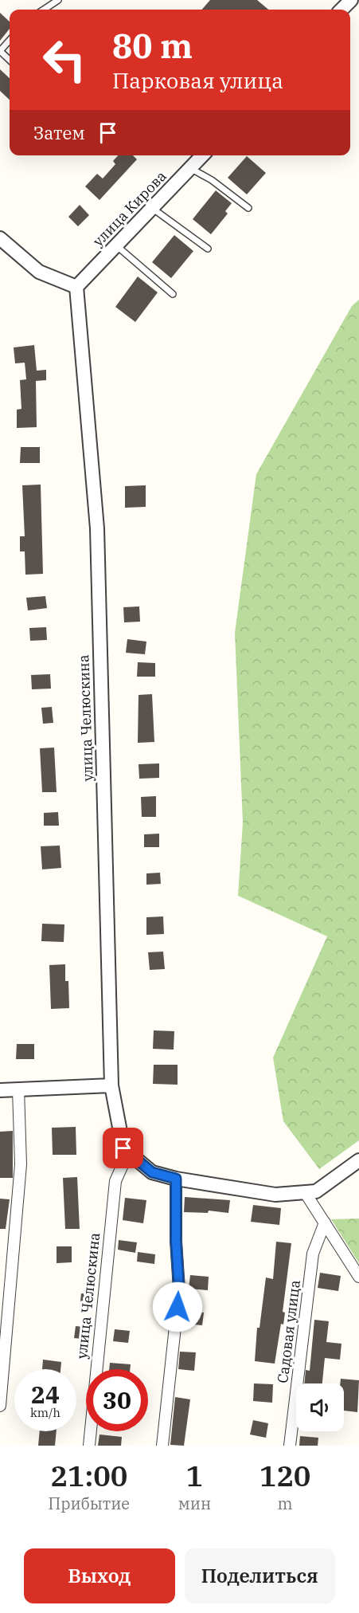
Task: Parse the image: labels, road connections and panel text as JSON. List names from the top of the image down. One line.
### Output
{"streets":{"street":["улица Кирова","улица Челюскина","Садовая улица"]},"crossings":[["улица Кирова","улица Челюскина"]],"page":{"turn":["80 m","Парковая улица"],"then":"Затем","speed":"24 km/h","limit":"30","eta":["21:00","Прибытие","1","мин","120","m"],"buttons":["Выход","Поделиться"]}}
